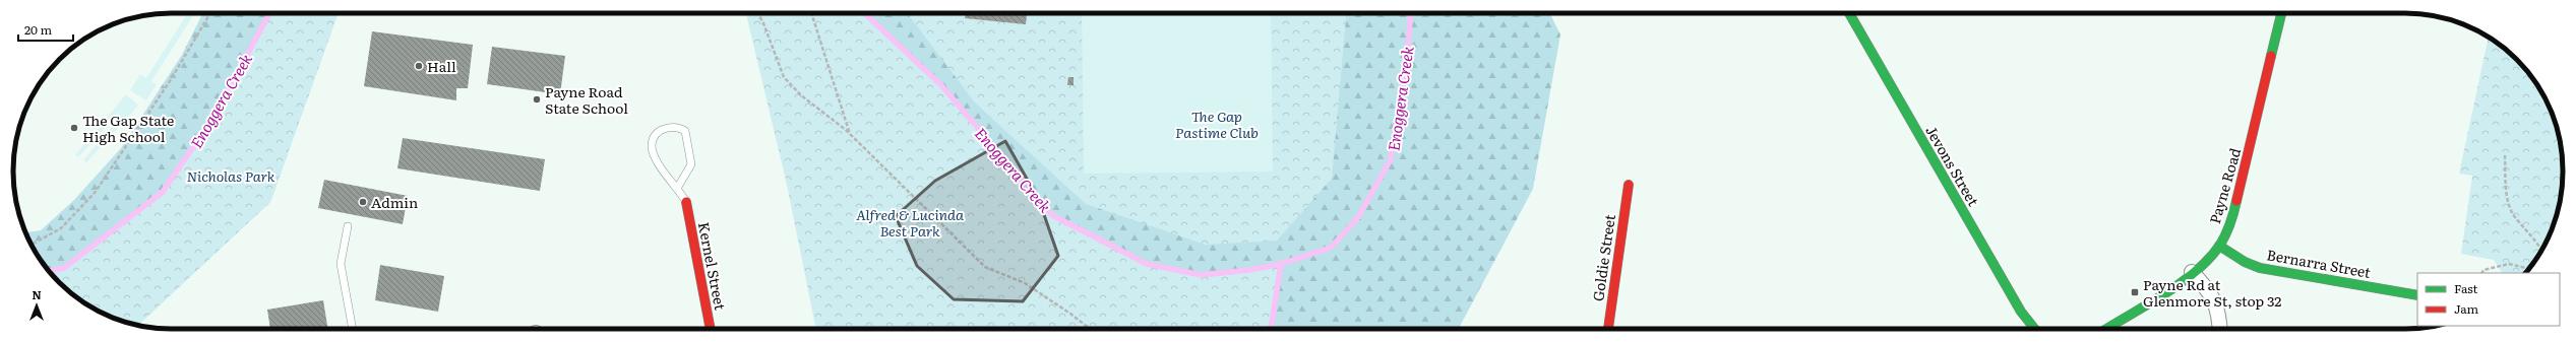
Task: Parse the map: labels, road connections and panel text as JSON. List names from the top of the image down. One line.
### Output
{"streets":{"street":["Jevons Street","Payne Road","Goldie Street","Bernarra Street","Kernel Street"]},"crossings":[["Payne Road","Bernarra Street"]],"water":["Enoggera Creek"],"parks":["The Gap Pastime Club","Nicholas Park","Alfred & Lucinda Best Park"],"places":{"other":["Hall","Payne Road State School","The Gap State High School","Admin"],"transit":["Payne Rd at Glenmore St, stop 32"]},"legend":["Fast","Jam"],"scale_bar":"20 m","north":"top"}
